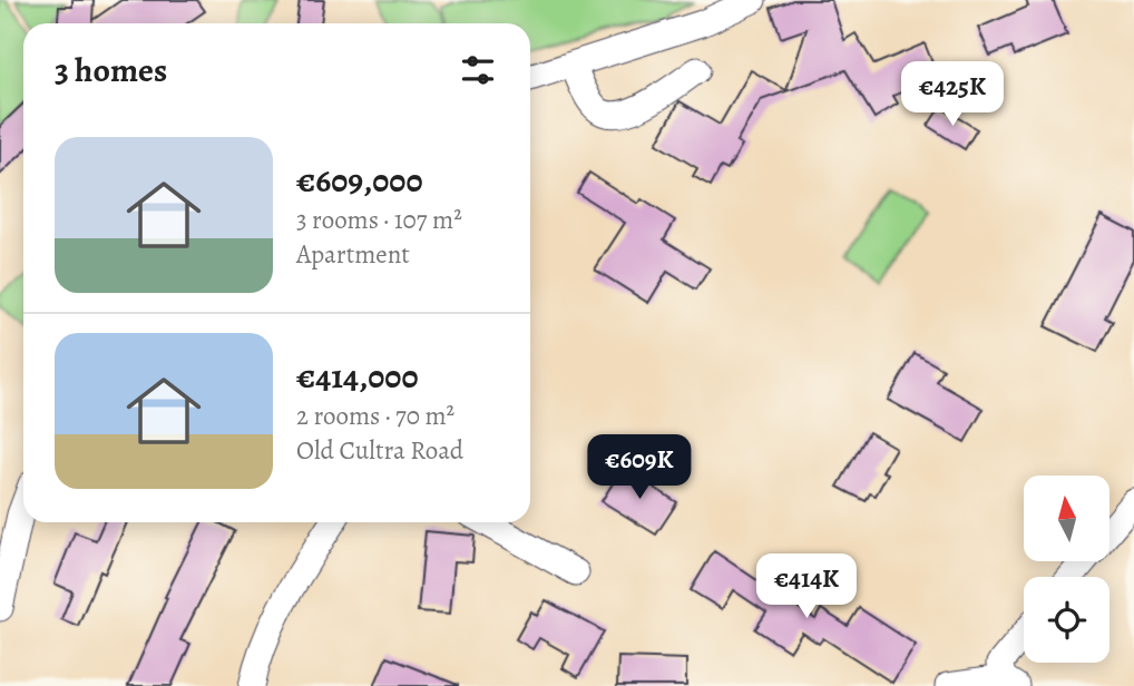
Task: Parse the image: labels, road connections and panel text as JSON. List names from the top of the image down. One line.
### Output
{"north":"top","page":{"heading":"3 homes","price":["€425K","€609K","€414K"],"list":[{"name":"€609,000","note":"3 rooms · 107 m² · Apartment"},{"name":"€414,000","note":"2 rooms · 70 m² · Old Cultra Road"}]}}
